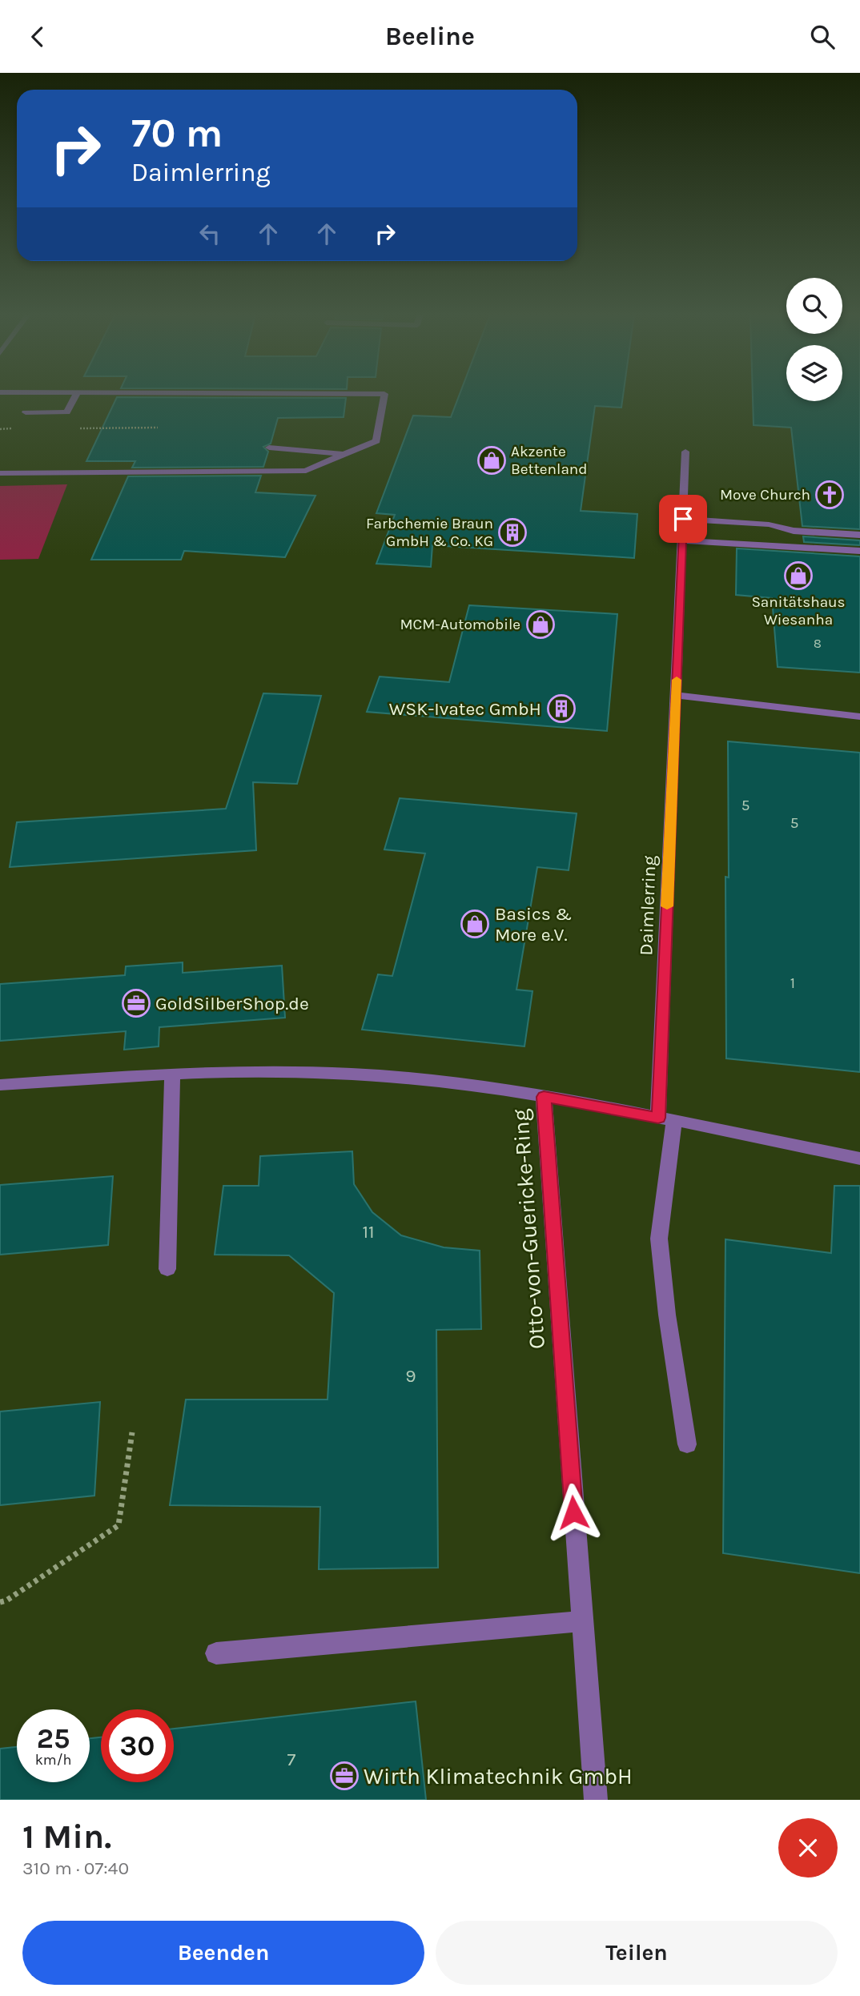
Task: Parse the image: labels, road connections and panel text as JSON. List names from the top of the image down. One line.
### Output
{"streets":{"street":["Daimlerring","Otto-von-Guericke-Ring"]},"places":{"shop":["Akzente Bettenland","Sanitätshaus Wiesanha","MCM-Automobile","Basics & More e.V."],"church":["Move Church"],"building":["Farbchemie Braun GmbH & Co. KG","WSK-Ivatec GmbH"],"office":["GoldSilberShop.de","Wirth Klimatechnik GmbH"]},"house_numbers":["8","5","5","1","11","9","7"],"page":{"header":"Beeline","turn":["70 m","Daimlerring"],"speed":"25 km/h","limit":"30","heading":["1 Min.","310 m · 07:40"],"buttons":["Beenden","Teilen"]}}
